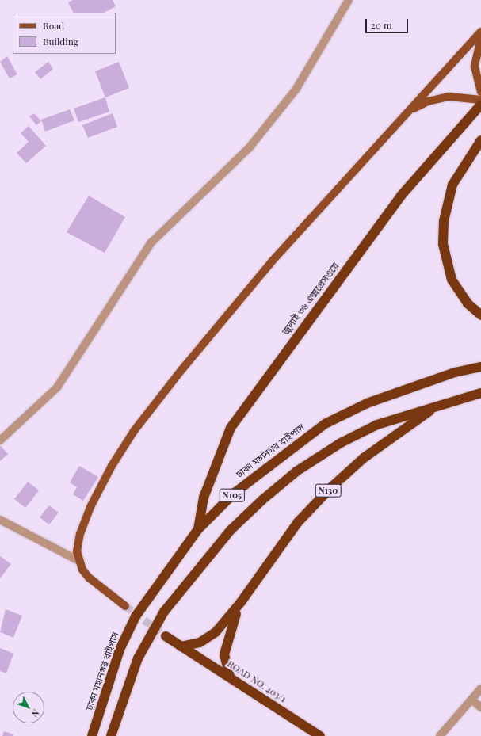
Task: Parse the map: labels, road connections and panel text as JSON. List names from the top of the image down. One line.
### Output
{"streets":{"highway":["জুলাই ৩৬ এক্সপ্রেসওয়ে","ঢাকা মহানগর বাইপাস","N130","N105","ROAD NO. 403/1"]},"crossings":[["জুলাই ৩৬ এক্সপ্রেসওয়ে","ঢাকা মহানগর বাইপাস"],["N130","N105"],["N130","ROAD NO. 403/1"]],"legend":["Road","Building"],"scale_bar":"20 m","north":"bottom right"}
